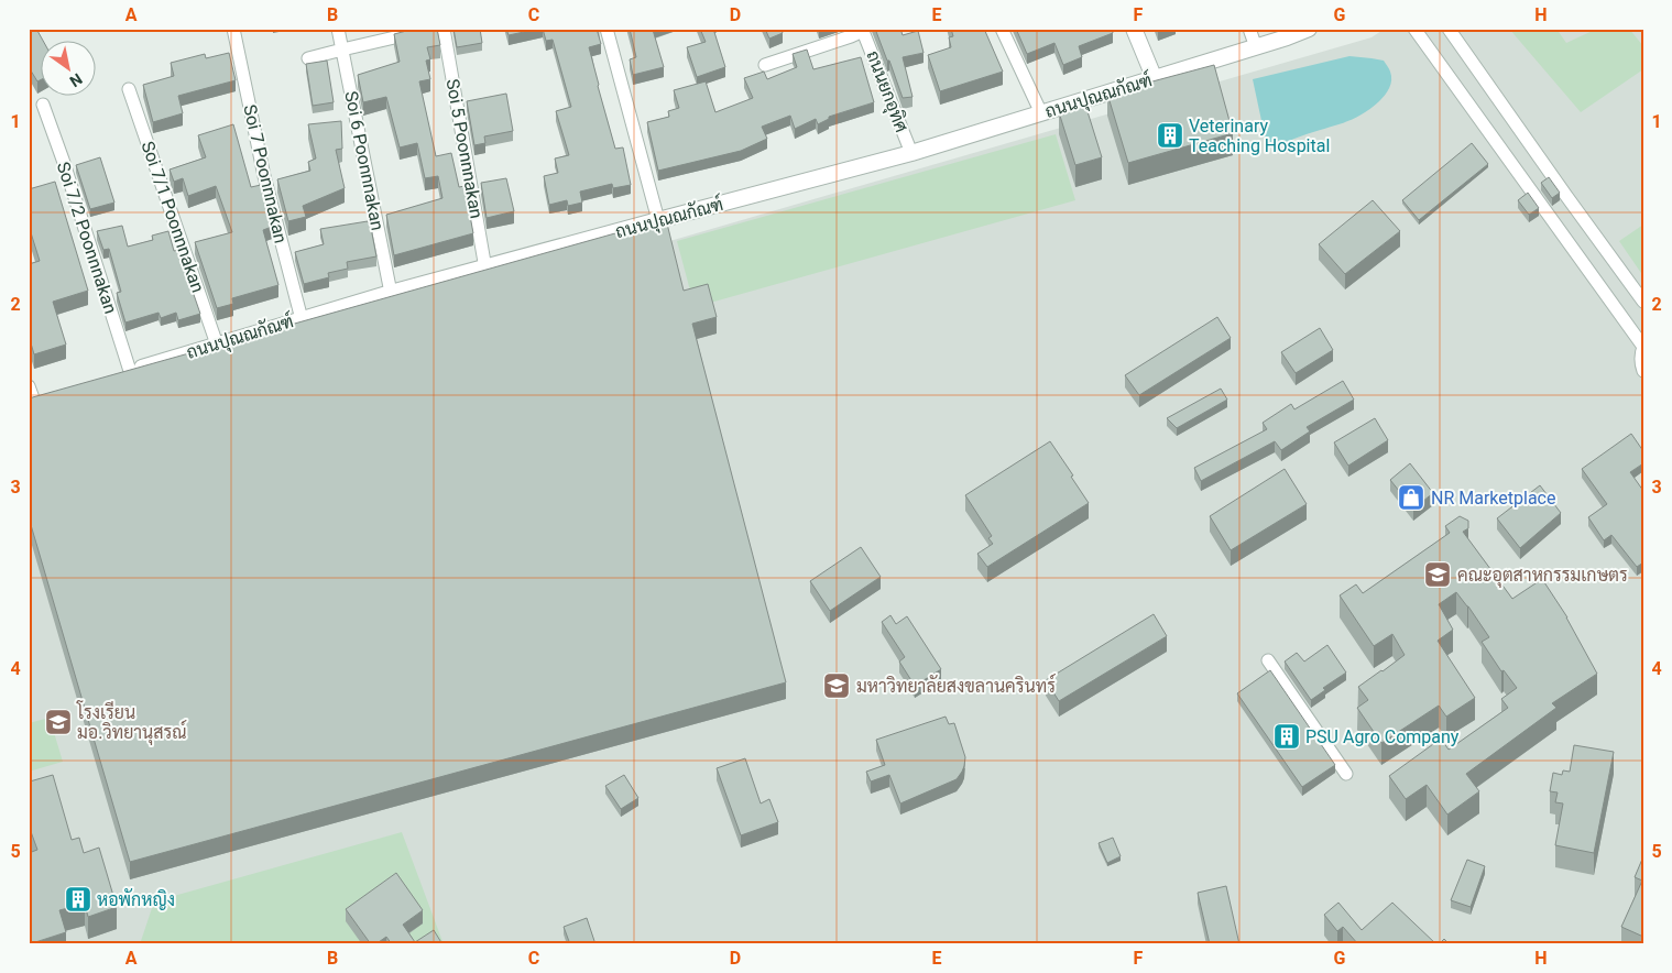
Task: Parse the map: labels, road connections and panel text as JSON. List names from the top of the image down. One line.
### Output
{"streets":{"street":["ถนนยกอุทิศ","ถนนปุณณกัณฑ์","Soi 5 Poonnnakan","Soi 6 Poonnnakan","Soi 7 Poonnnakan","Soi 7/1 Poonnnakan","Soi 7/2 Poonnnakan"]},"crossings":[["ถนนยกอุทิศ","ถนนปุณณกัณฑ์"],["ถนนปุณณกัณฑ์","Soi 5 Poonnnakan"],["ถนนปุณณกัณฑ์","Soi 6 Poonnnakan"],["ถนนปุณณกัณฑ์","Soi 7 Poonnnakan"],["ถนนปุณณกัณฑ์","Soi 7/1 Poonnnakan"],["ถนนปุณณกัณฑ์","Soi 7/2 Poonnnakan"]],"places":{"building":["Veterinary Teaching Hospital","PSU Agro Company","หอพักหญิง"],"shop":["NR Marketplace"],"school or university":["คณะอุตสาหกรรมเกษตร","มหาวิทยาลัยสงขลานครินทร์","โรงเรียน มอ.วิทยานุสรณ์"]},"north":"bottom right","grid":{"columns":["A","B","C","D","E","F","G","H"],"rows":["1","2","3","4","5"]}}
